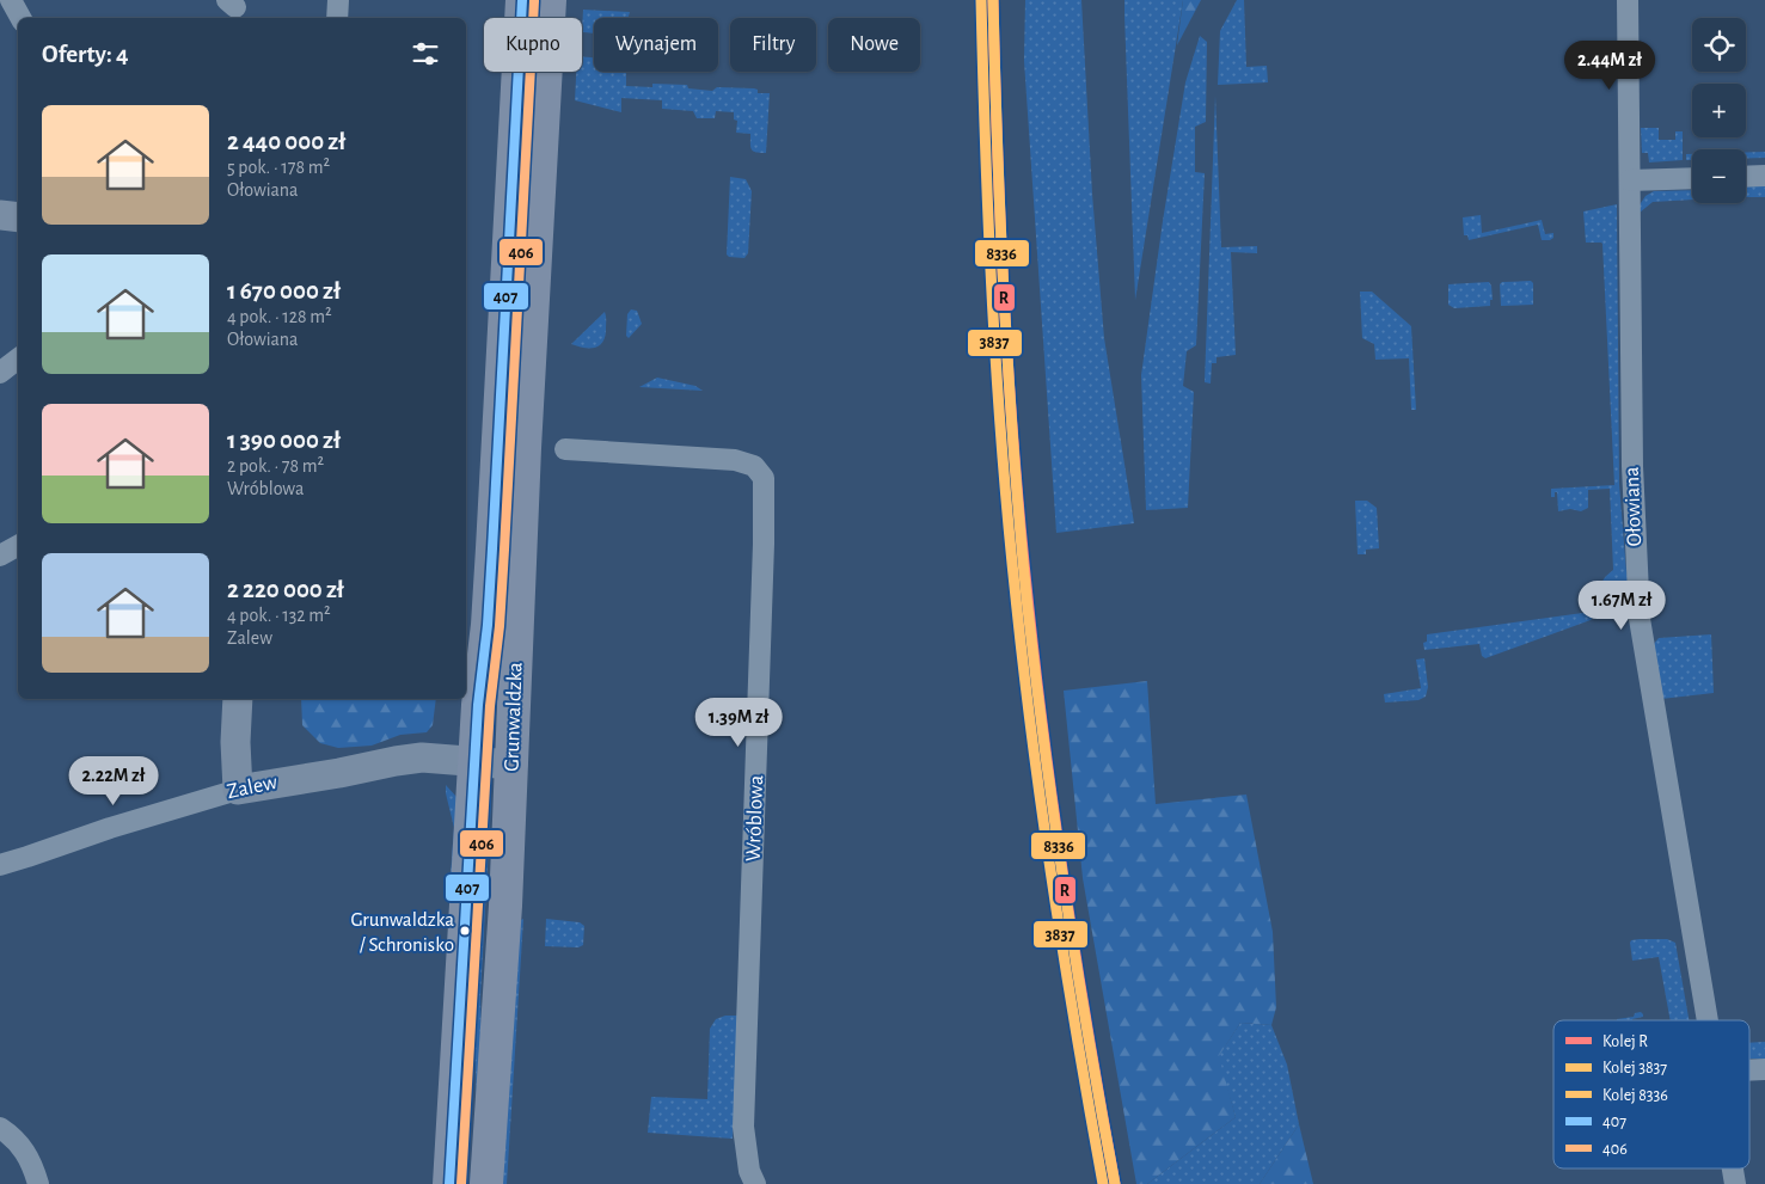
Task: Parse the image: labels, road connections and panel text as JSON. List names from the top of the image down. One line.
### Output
{"streets":{"main road":["Grunwaldzka"],"street":["Ołowiana","Zalew","Wróblowa"]},"crossings":[["Grunwaldzka","Zalew"]],"places":["Grunwaldzka / Schronisko"],"lines":["rail line R","rail line 3837","rail line 8336","transit line 407","transit line 406"],"legend":["Kolej R","Kolej 3837","Kolej 8336","407","406"],"page":{"map_buttons":["+","−"],"chip":["Kupno","Wynajem","Filtry","Nowe"],"heading":"Oferty: 4","price":["2.44M zł","1.67M zł","1.39M zł","2.22M zł"],"list":[{"name":"2 440 000 zł","note":"5 pok. · 178 m² · Ołowiana"},{"name":"1 670 000 zł","note":"4 pok. · 128 m² · Ołowiana"},{"name":"1 390 000 zł","note":"2 pok. · 78 m² · Wróblowa"},{"name":"2 220 000 zł","note":"4 pok. · 132 m² · Zalew"}]}}
